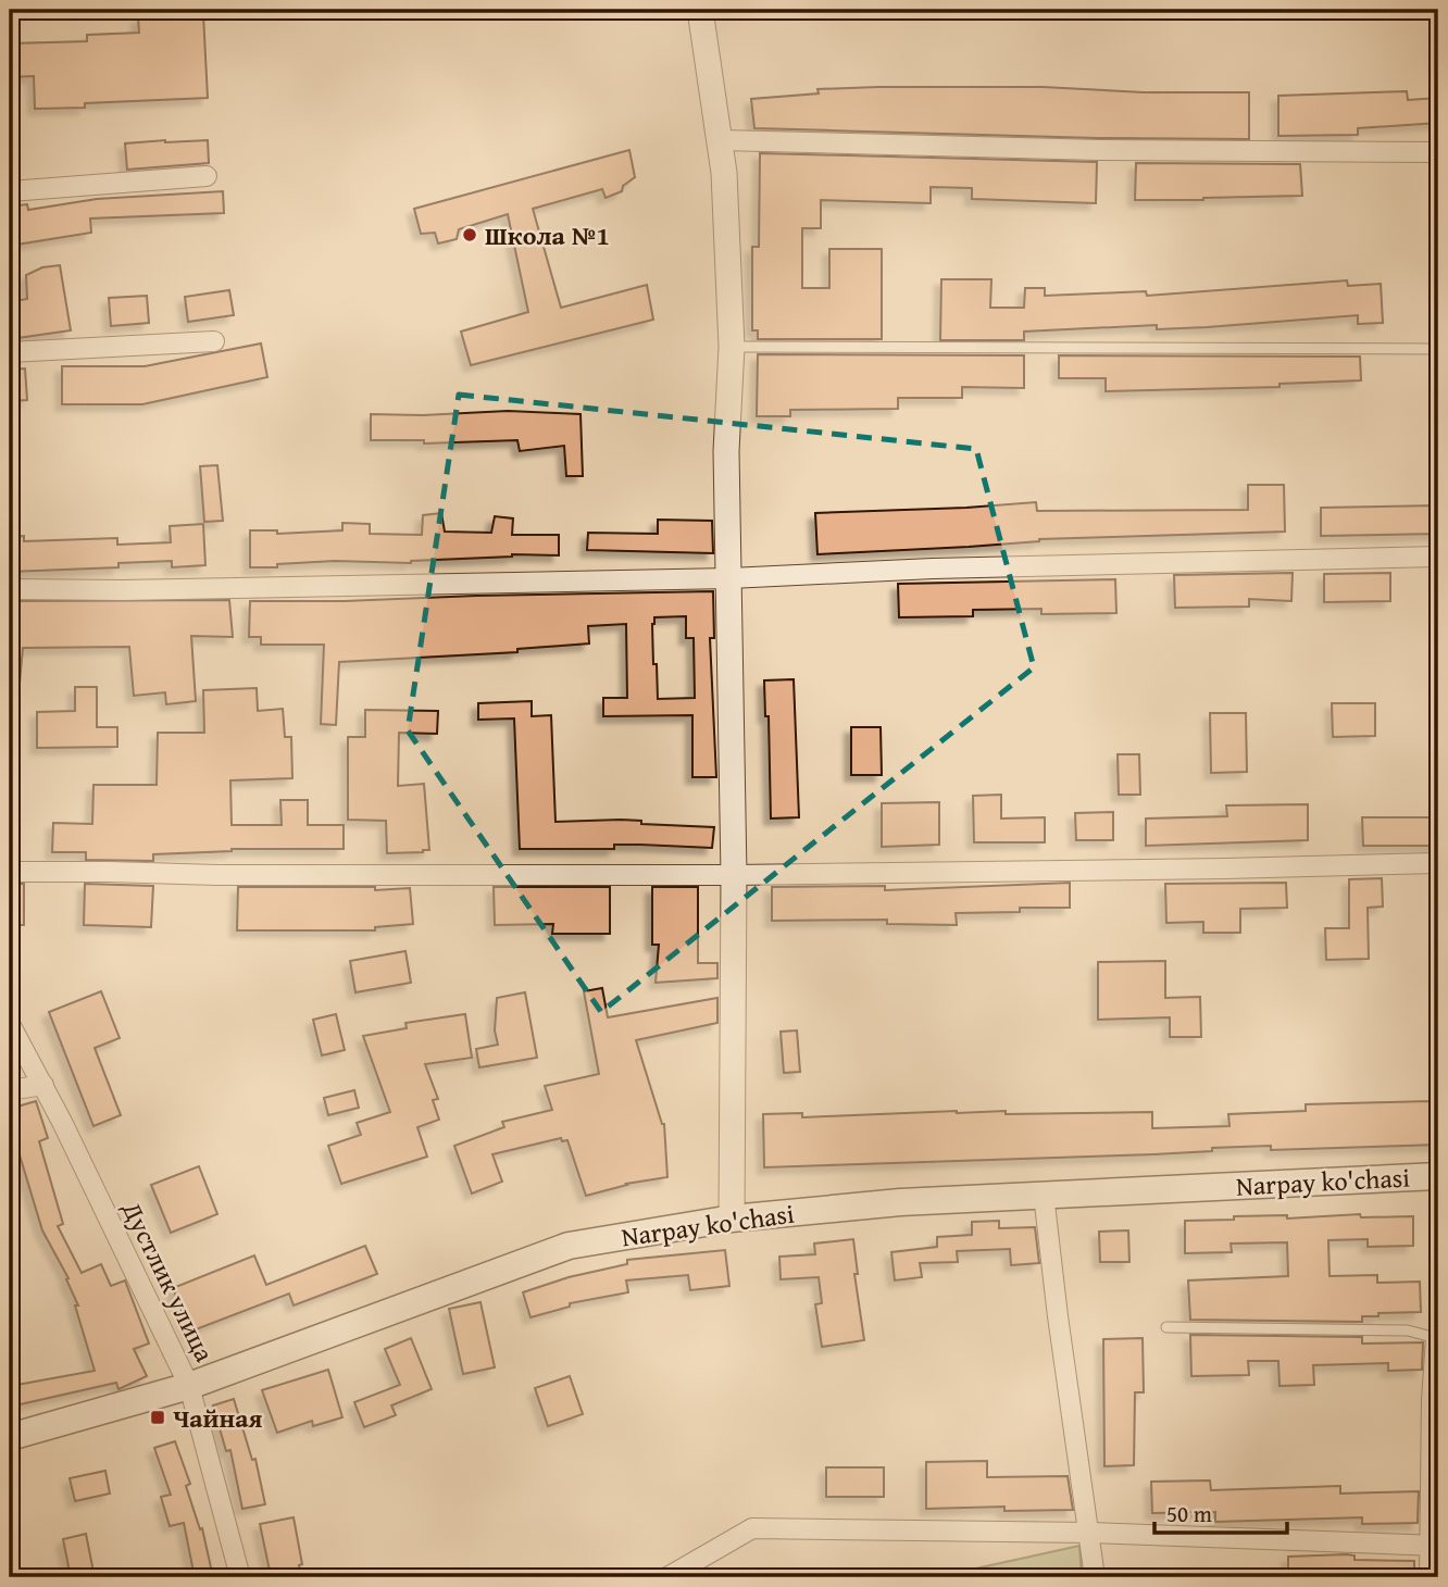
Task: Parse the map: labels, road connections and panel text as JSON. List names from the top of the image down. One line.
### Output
{"streets":{"main road":["Narpay ko'chasi"],"street":["Дустлик улица"]},"crossings":[["Narpay ko'chasi","Дустлик улица"]],"places":{"other":["Школа №1"],"transit":["Чайная"]},"scale_bar":"50 m"}
